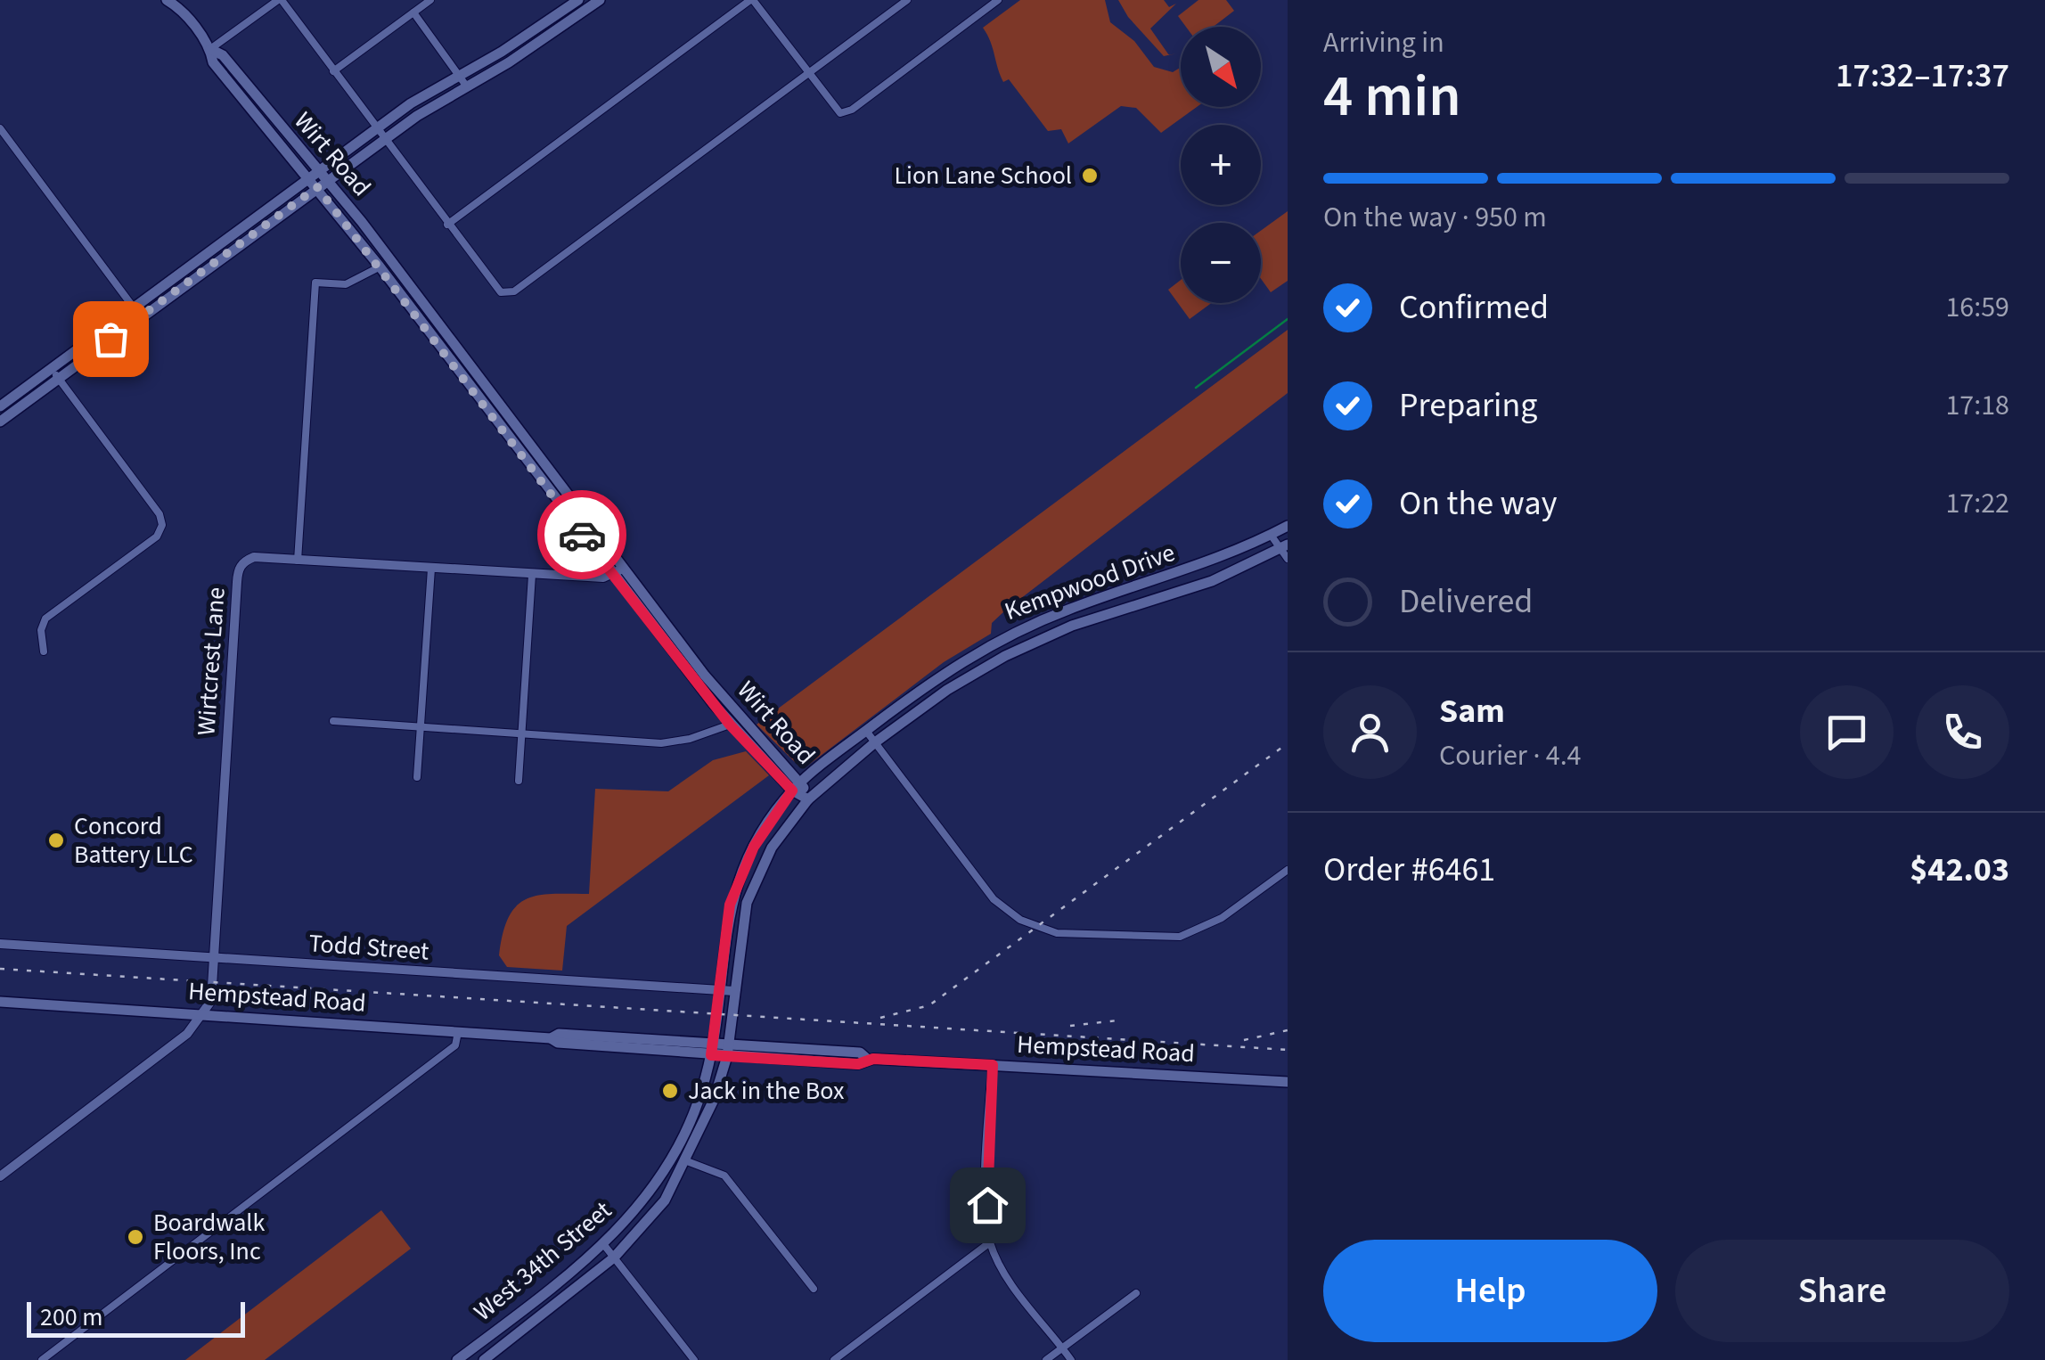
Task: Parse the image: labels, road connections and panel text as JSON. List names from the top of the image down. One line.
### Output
{"streets":{"main road":["Wirt Road","Kempwood Drive","Hempstead Road","West 34th Street"],"street":["Wirtcrest Lane","Todd Street"]},"crossings":[["Wirt Road","Kempwood Drive"],["Wirt Road","Wirtcrest Lane"],["Kempwood Drive","Todd Street"],["Kempwood Drive","Hempstead Road"],["Kempwood Drive","West 34th Street"],["Wirtcrest Lane","Todd Street"],["Wirtcrest Lane","Hempstead Road"],["Hempstead Road","West 34th Street"]],"places":["Lion Lane School","Concord Battery LLC","Jack in the Box","Boardwalk Floors, Inc"],"scale_bar":"200 m","north":"bottom right","page":{"heading":["4 min","Arriving in","17:32–17:37"],"panel":["Sam","Courier · 4.4","Order #6461","$42.03"],"map_buttons":["+","−"],"bar":"On the way · 950 m","list":[["Confirmed","16:59"],["Preparing","17:18"],["On the way","17:22"],"Delivered"],"buttons":["Help","Share"],"scale":"200 m"}}
